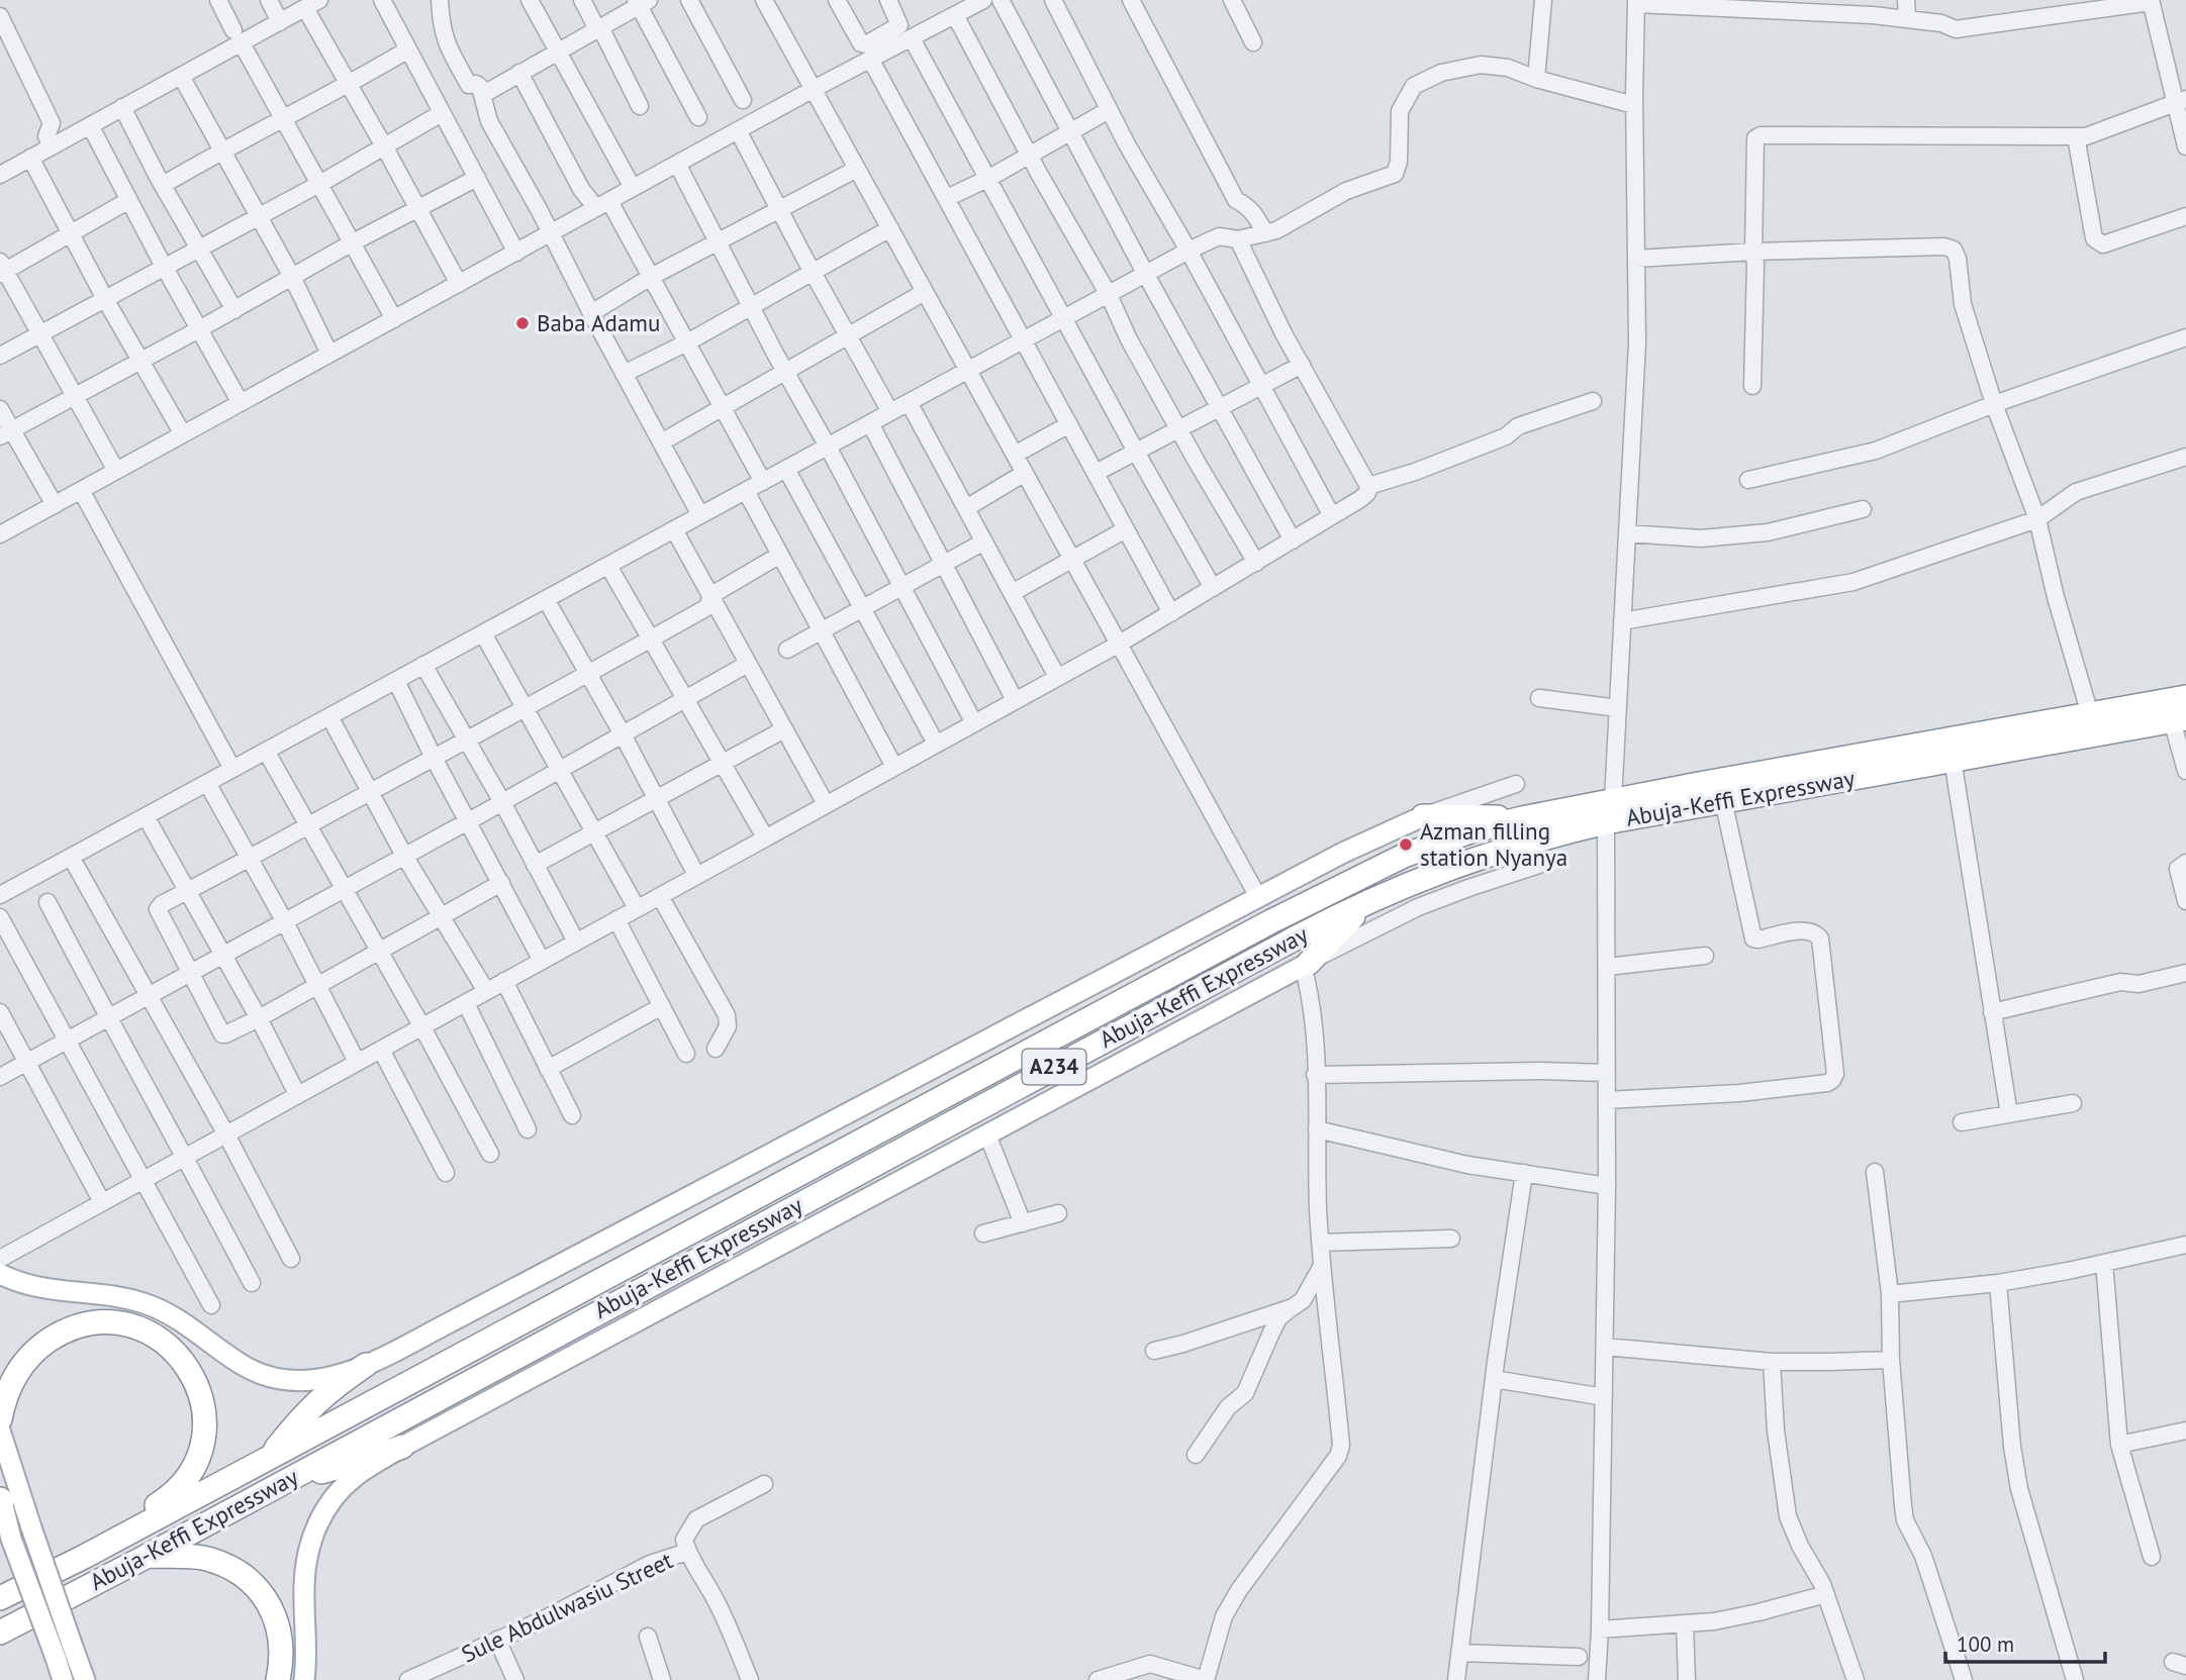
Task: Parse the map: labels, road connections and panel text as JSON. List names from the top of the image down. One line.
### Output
{"streets":{"highway":["Abuja-Keffi Expressway","A234"],"street":["Sule Abdulwasiu Street"]},"places":["Baba Adamu","Azman filling station Nyanya"],"scale_bar":"100 m"}
